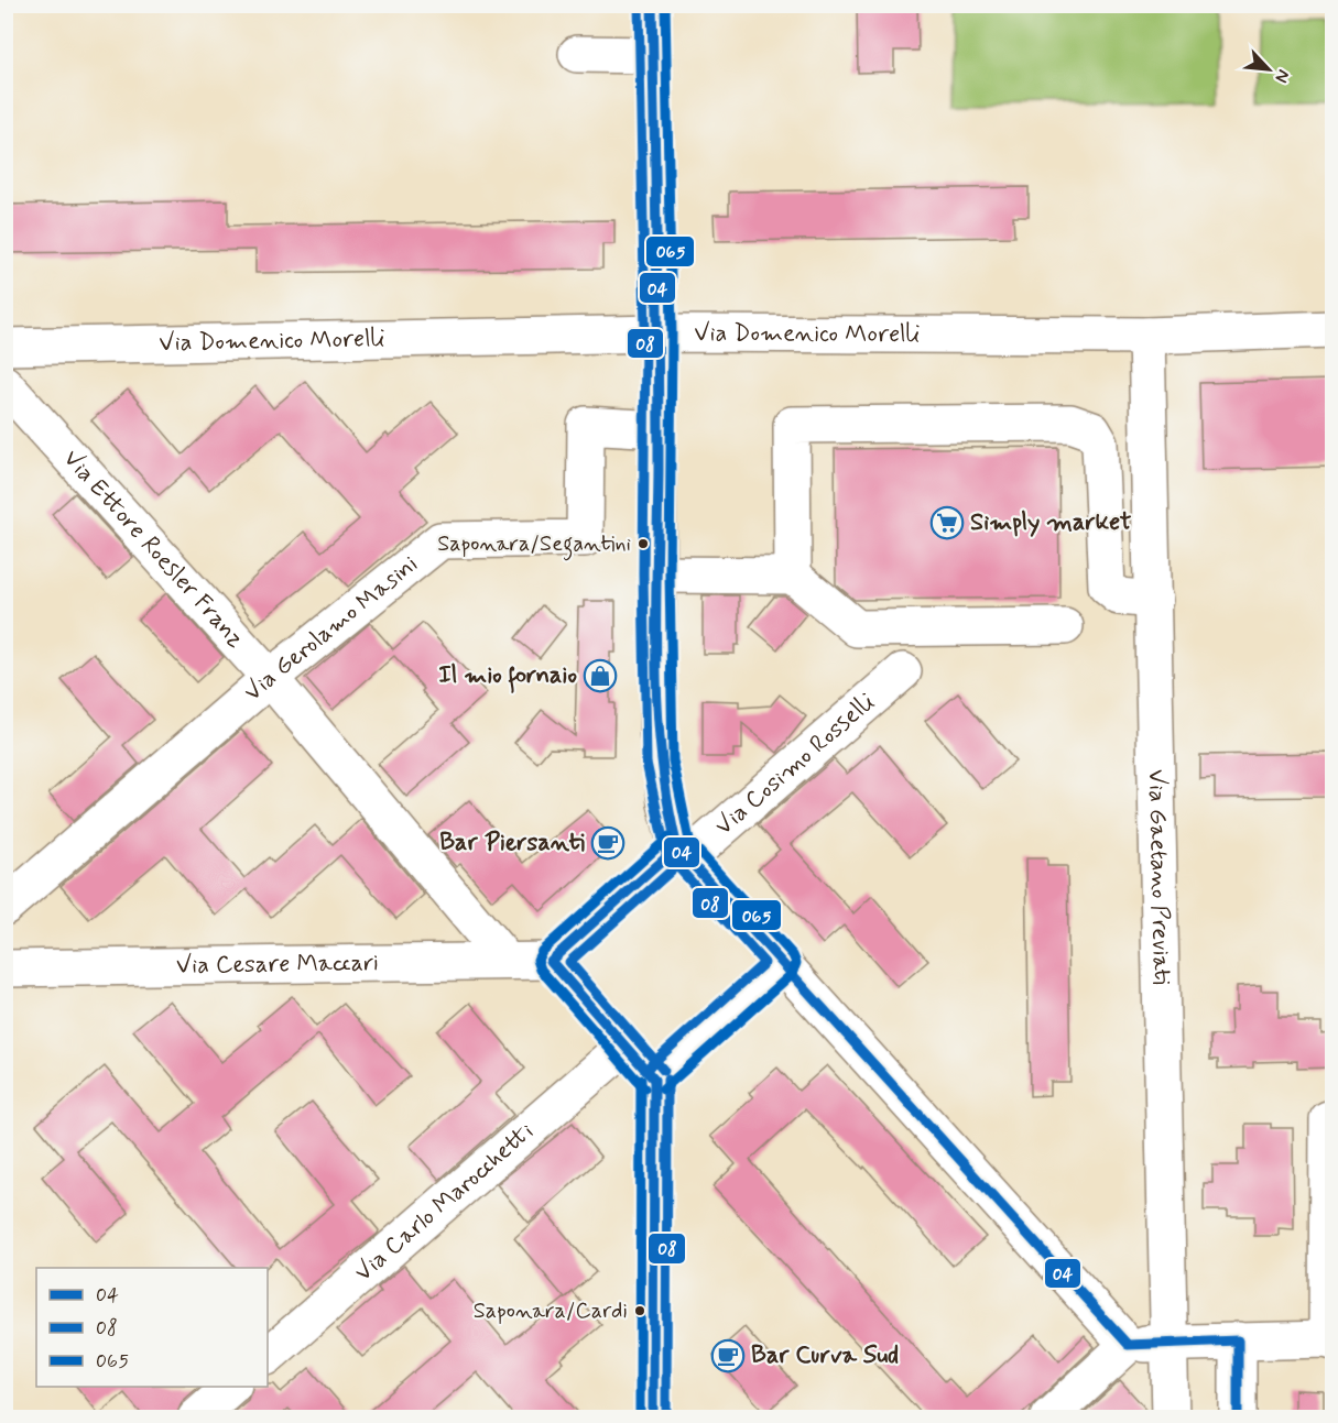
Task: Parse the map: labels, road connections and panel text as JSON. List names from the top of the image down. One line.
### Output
{"streets":{"street":["Via Domenico Morelli","Via Ettore Roesler Franz","Via Gerolamo Masini","Via Cosimo Rosselli","Via Gaetano Previati","Via Cesare Maccari","Via Carlo Marocchetti"]},"crossings":[["Via Domenico Morelli","Via Gaetano Previati"],["Via Ettore Roesler Franz","Via Gerolamo Masini"],["Via Ettore Roesler Franz","Via Cesare Maccari"],["Via Cosimo Rosselli","Via Cesare Maccari"]],"places":{"supermarket":["Simply market"],"other":["Saponara/Segantini","Saponara/Cardi"],"shop":["Il mio fornaio"],"cafe":["Bar Piersanti","Bar Curva Sud"]},"lines":["transit line 04","transit line 08","transit line 065"],"legend":["04","08","065"],"north":"bottom right"}
